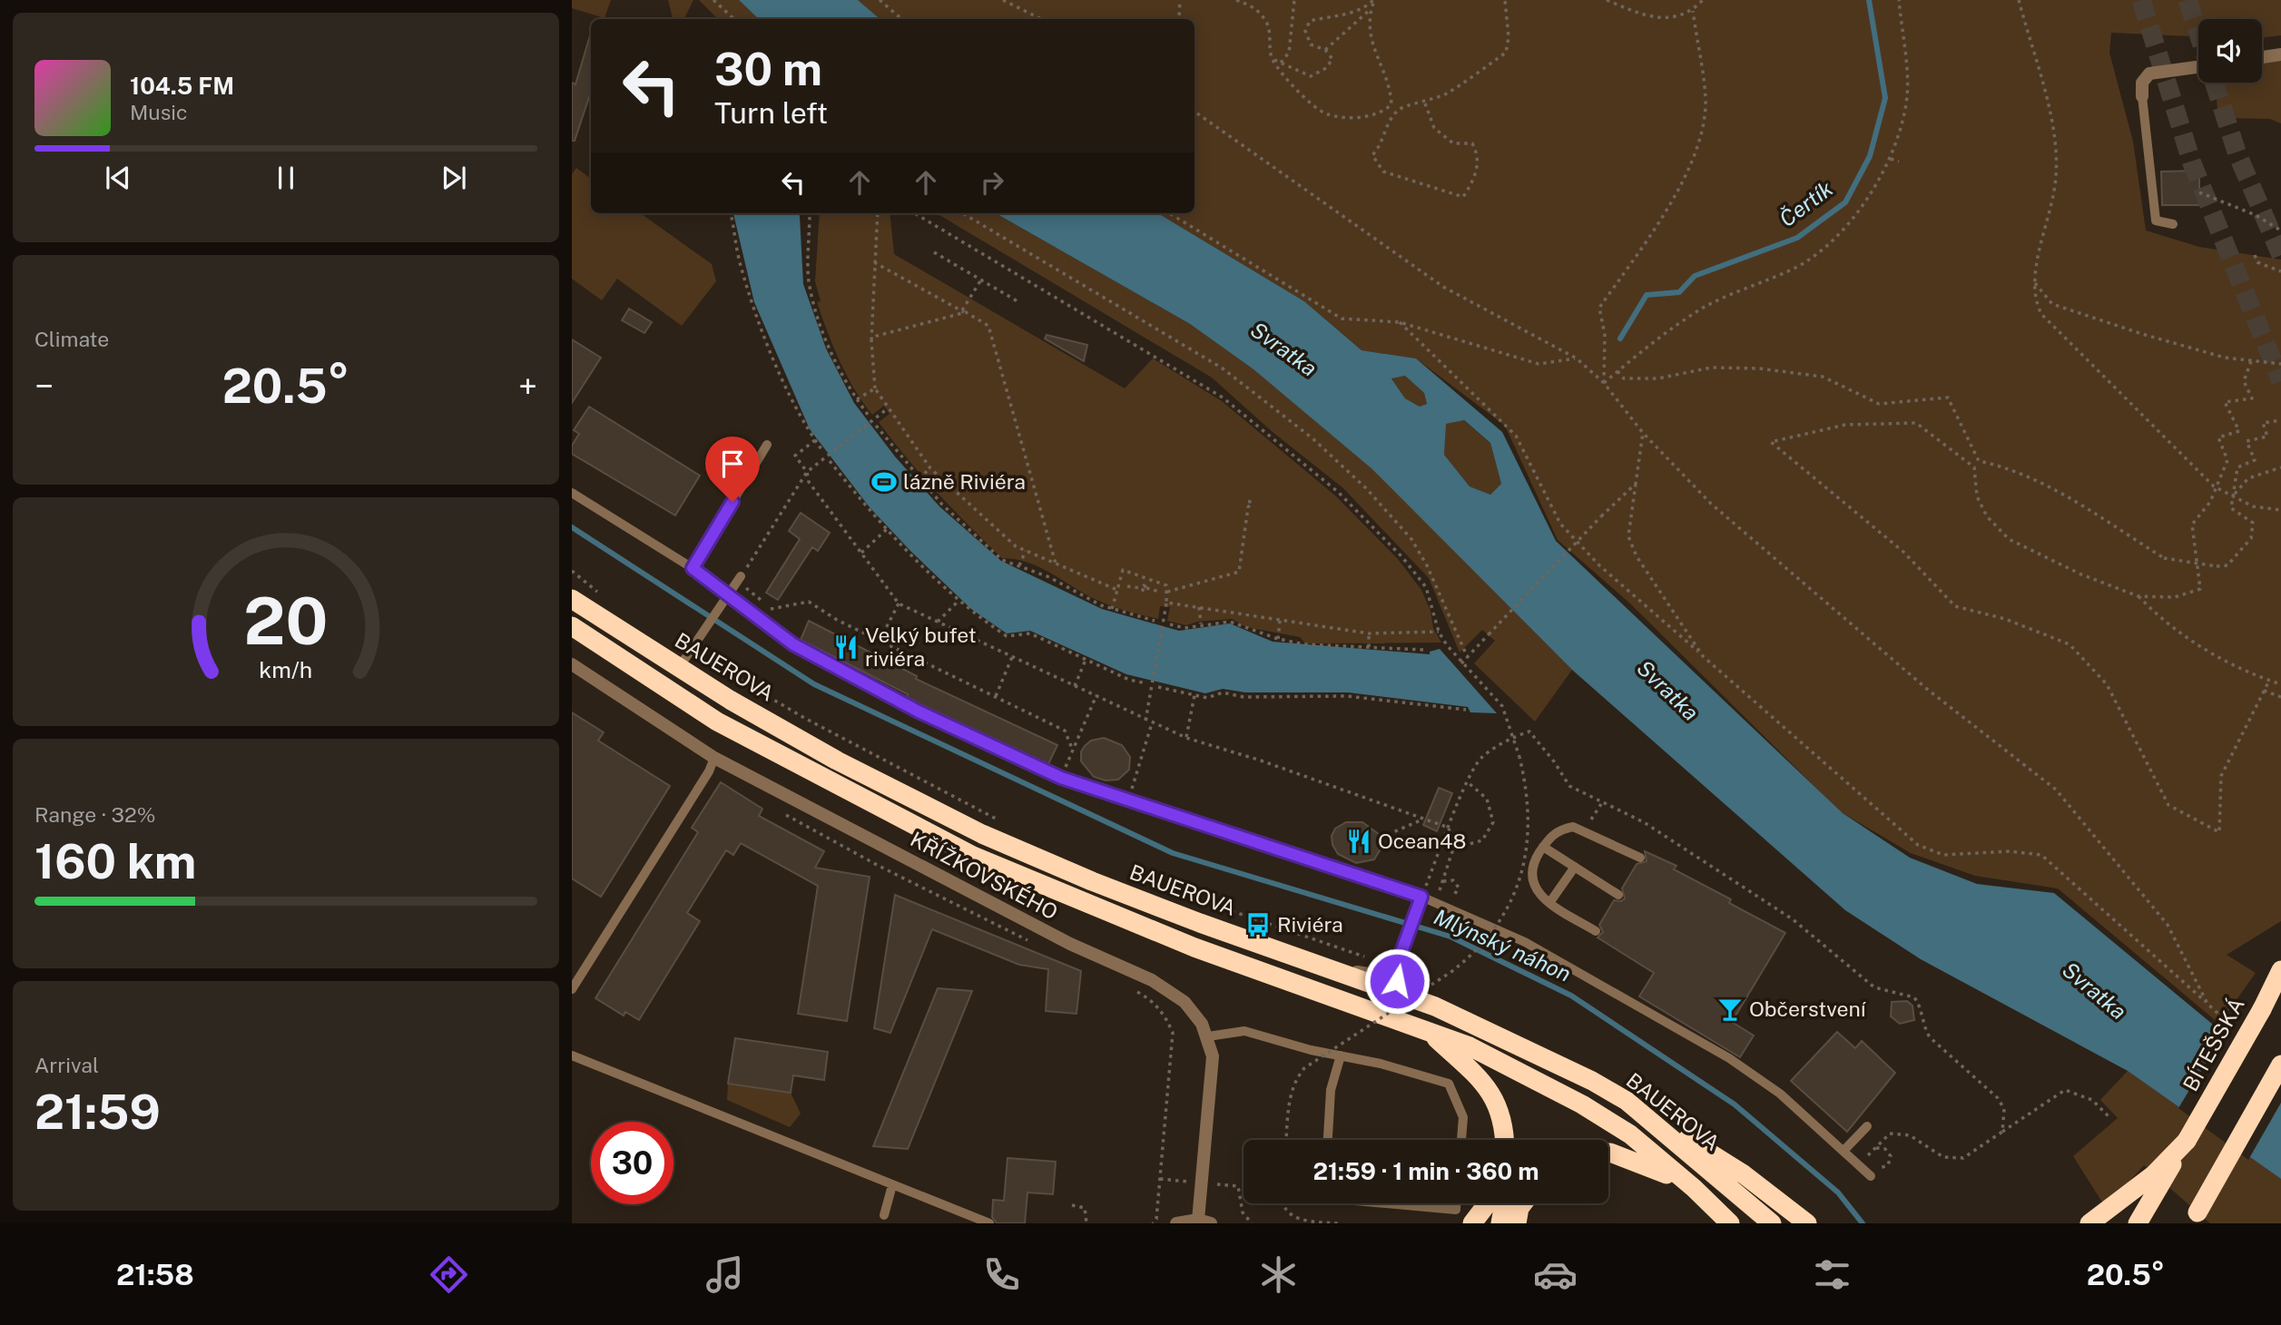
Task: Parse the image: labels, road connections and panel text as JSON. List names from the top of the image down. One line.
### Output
{"streets":{"highway":["BAUEROVA","BÍTEŠSKÁ"],"street":["KŘÍŽKOVSKÉHO"]},"water":["Čertík","Svratka","Mlýnský náhon"],"places":{"sports":["lázně Riviéra"],"restaurant":["Velký bufet riviéra","Ocean48"],"bus stop":["Riviéra"],"bar":["Občerstvení"]},"page":{"turn":["30 m","Turn left"],"song":["104.5 FM","Music"],"tile":["Climate",["Range · 32%","160 km"],["Arrival","21:59"]],"heat":["−","20.5°","+"],"limit":"30","trip":"21:59 · 1 min · 360 m","tabs":["21:58","20.5°"],"gauge":["20","km/h"]}}
